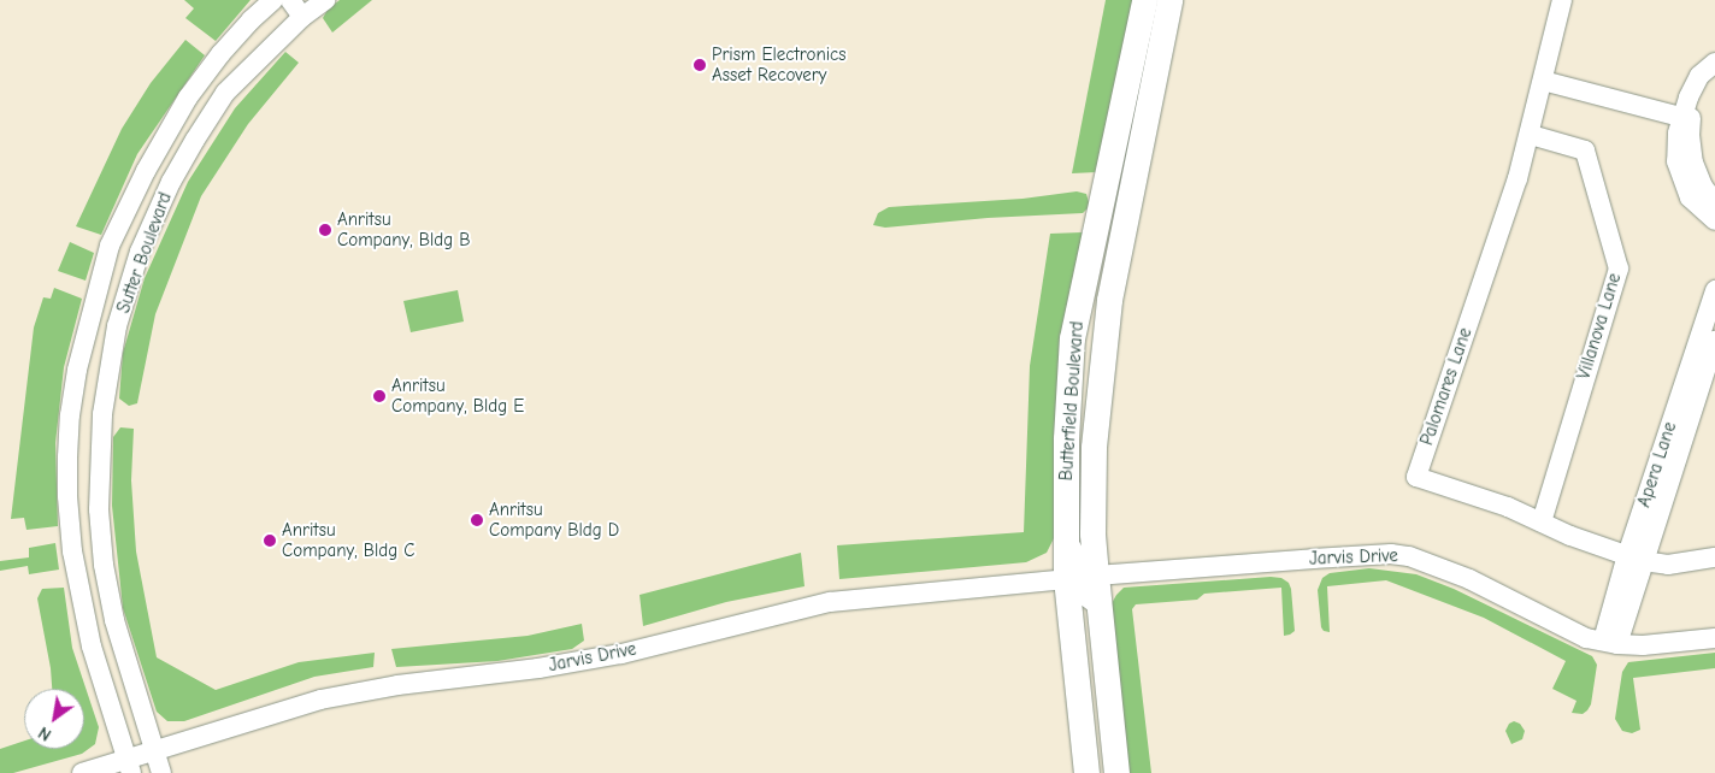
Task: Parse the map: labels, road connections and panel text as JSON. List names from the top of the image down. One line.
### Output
{"streets":{"main road":["Butterfield Boulevard"],"street":["Sutter Boulevard","Villanova Lane","Palomares Lane","Apera Lane","Jarvis Drive"]},"crossings":[["Sutter Boulevard","Jarvis Drive"],["Villanova Lane","Palomares Lane"],["Palomares Lane","Apera Lane"],["Butterfield Boulevard","Jarvis Drive"],["Apera Lane","Jarvis Drive"]],"places":["Prism Electronics Asset Recovery","Anritsu Company, Bldg B","Anritsu Company, Bldg E","Anritsu Company Bldg D","Anritsu Company, Bldg C"],"north":"bottom left"}
